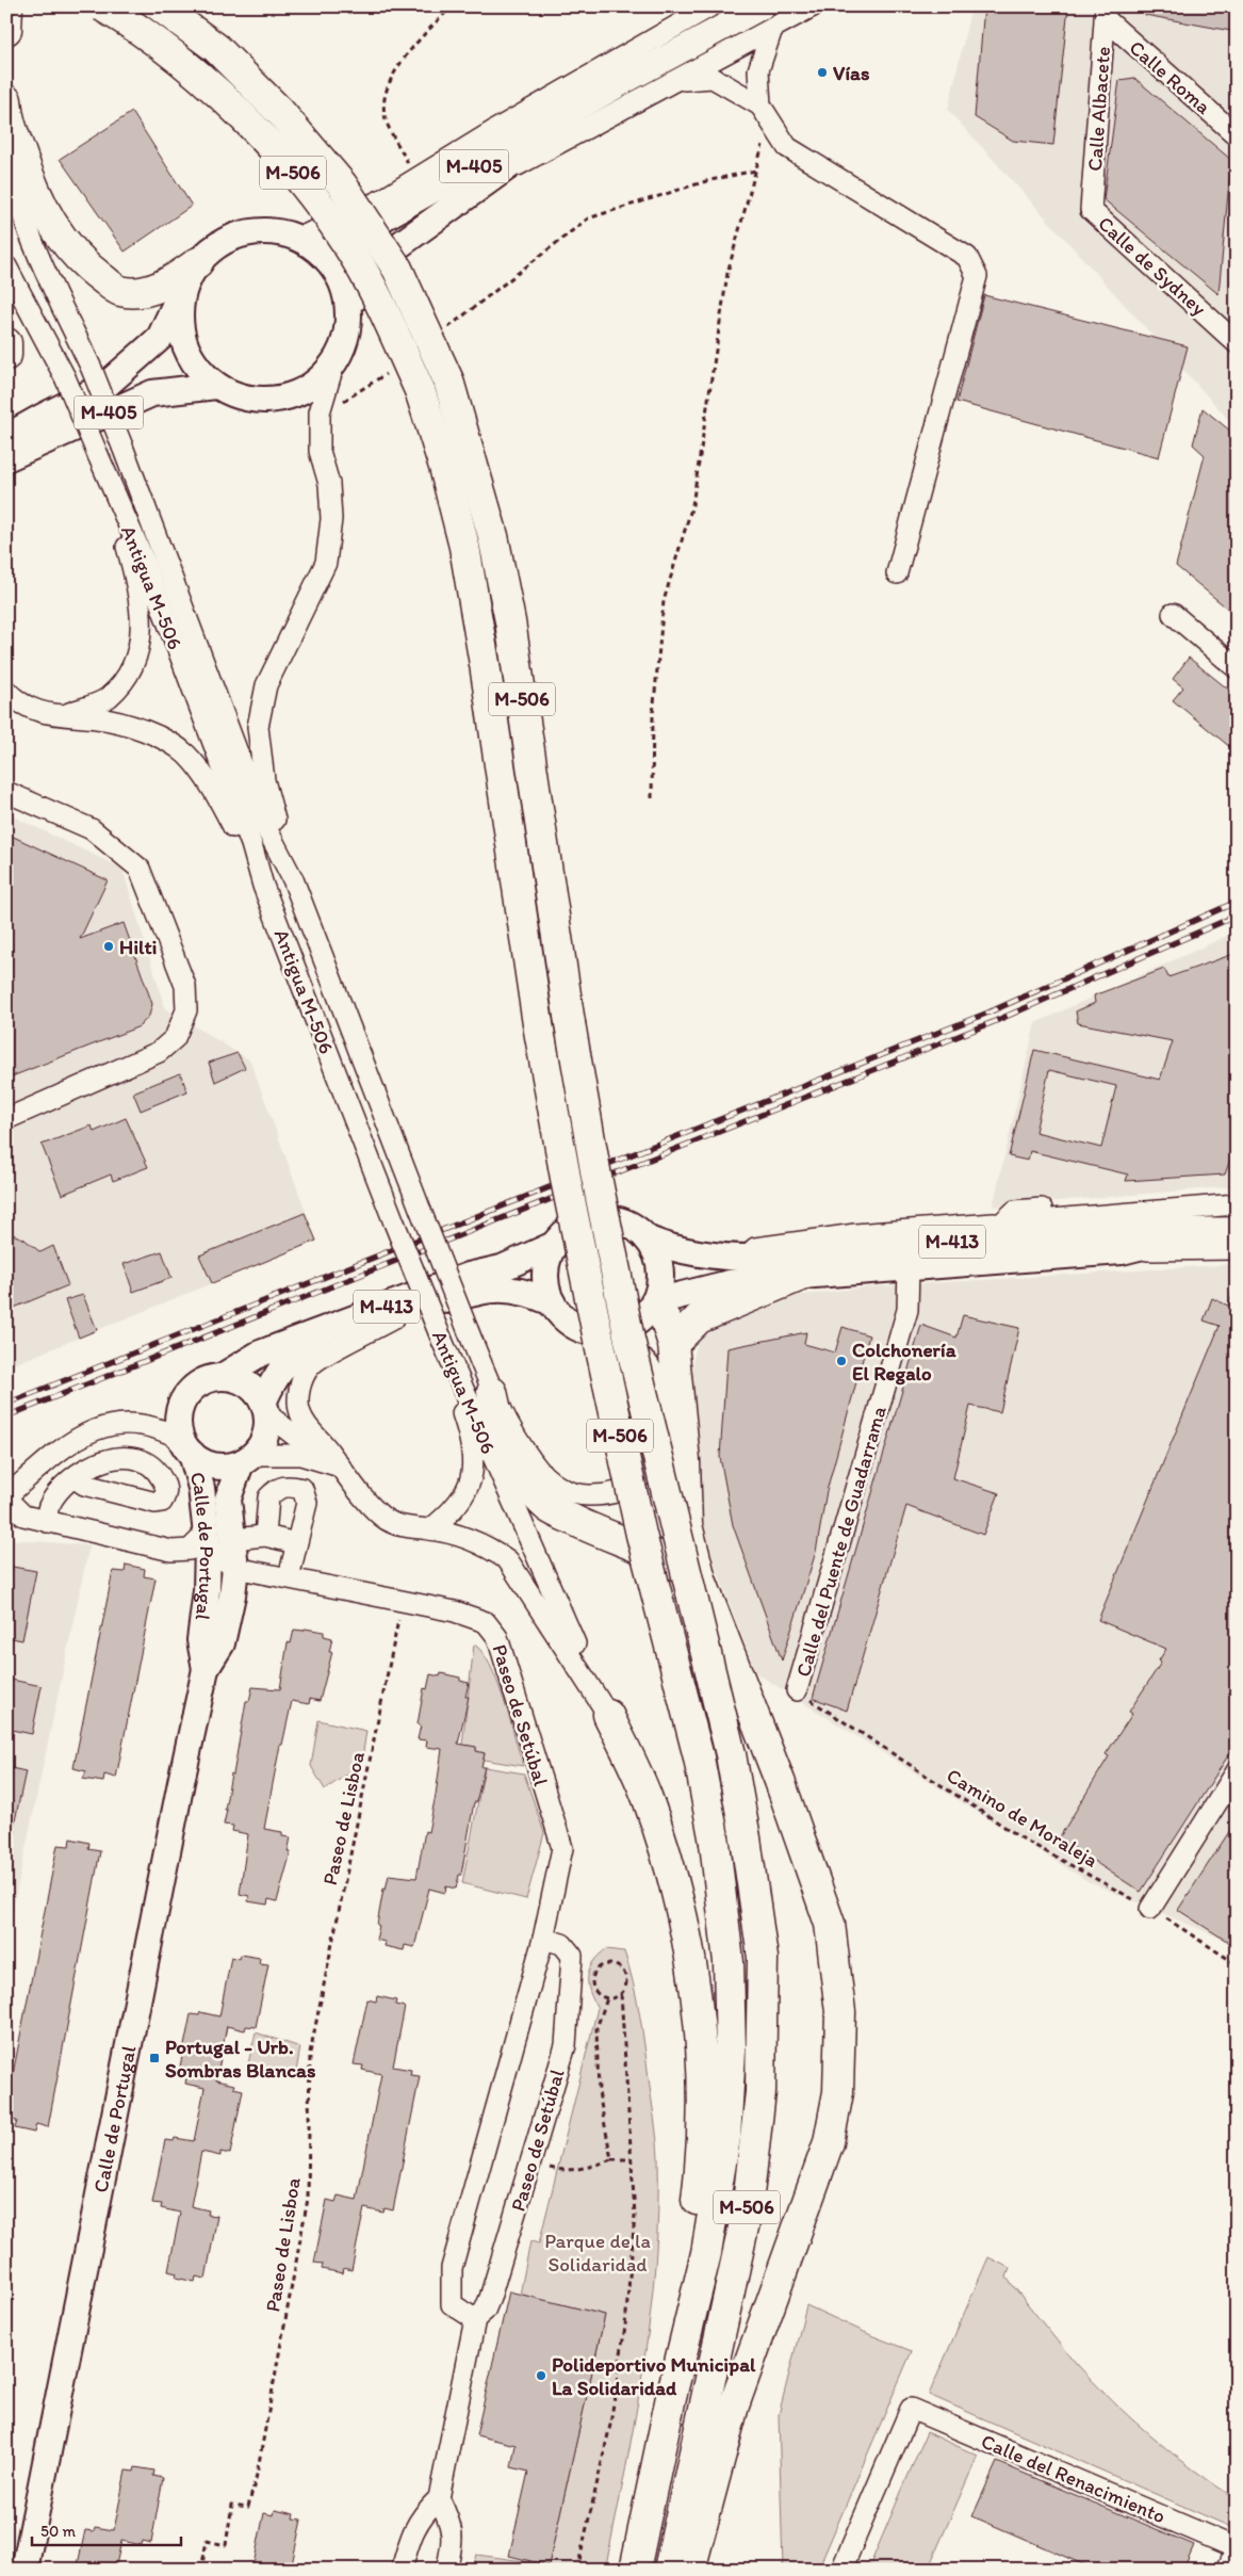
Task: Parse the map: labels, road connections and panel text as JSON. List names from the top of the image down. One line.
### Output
{"streets":{"highway":["M-506"],"main road":["M-405","M-413","Calle de Portugal"],"street":["Calle Roma","Calle Albacete","Calle de Sydney","Antigua M-506","Calle del Puente de Guadarrama","Paseo de Setúbal","Calle del Renacimiento"],"path":["Camino de Moraleja","Paseo de Lisboa"]},"crossings":[["Calle Roma","Calle Albacete"],["Calle Albacete","Calle de Sydney"],["Antigua M-506","M-413"],["M-413","Calle del Puente de Guadarrama"],["M-413","Calle de Portugal"],["Calle del Puente de Guadarrama","Camino de Moraleja"],["Calle de Portugal","Paseo de Setúbal"],["Paseo de Setúbal","Paseo de Lisboa"]],"parks":["Parque de la Solidaridad"],"places":{"other":["Vías","Hilti","Colchonería El Regalo","Polideportivo Municipal La Solidaridad"],"transit":["Portugal - Urb. Sombras Blancas"]},"scale_bar":"50 m"}
